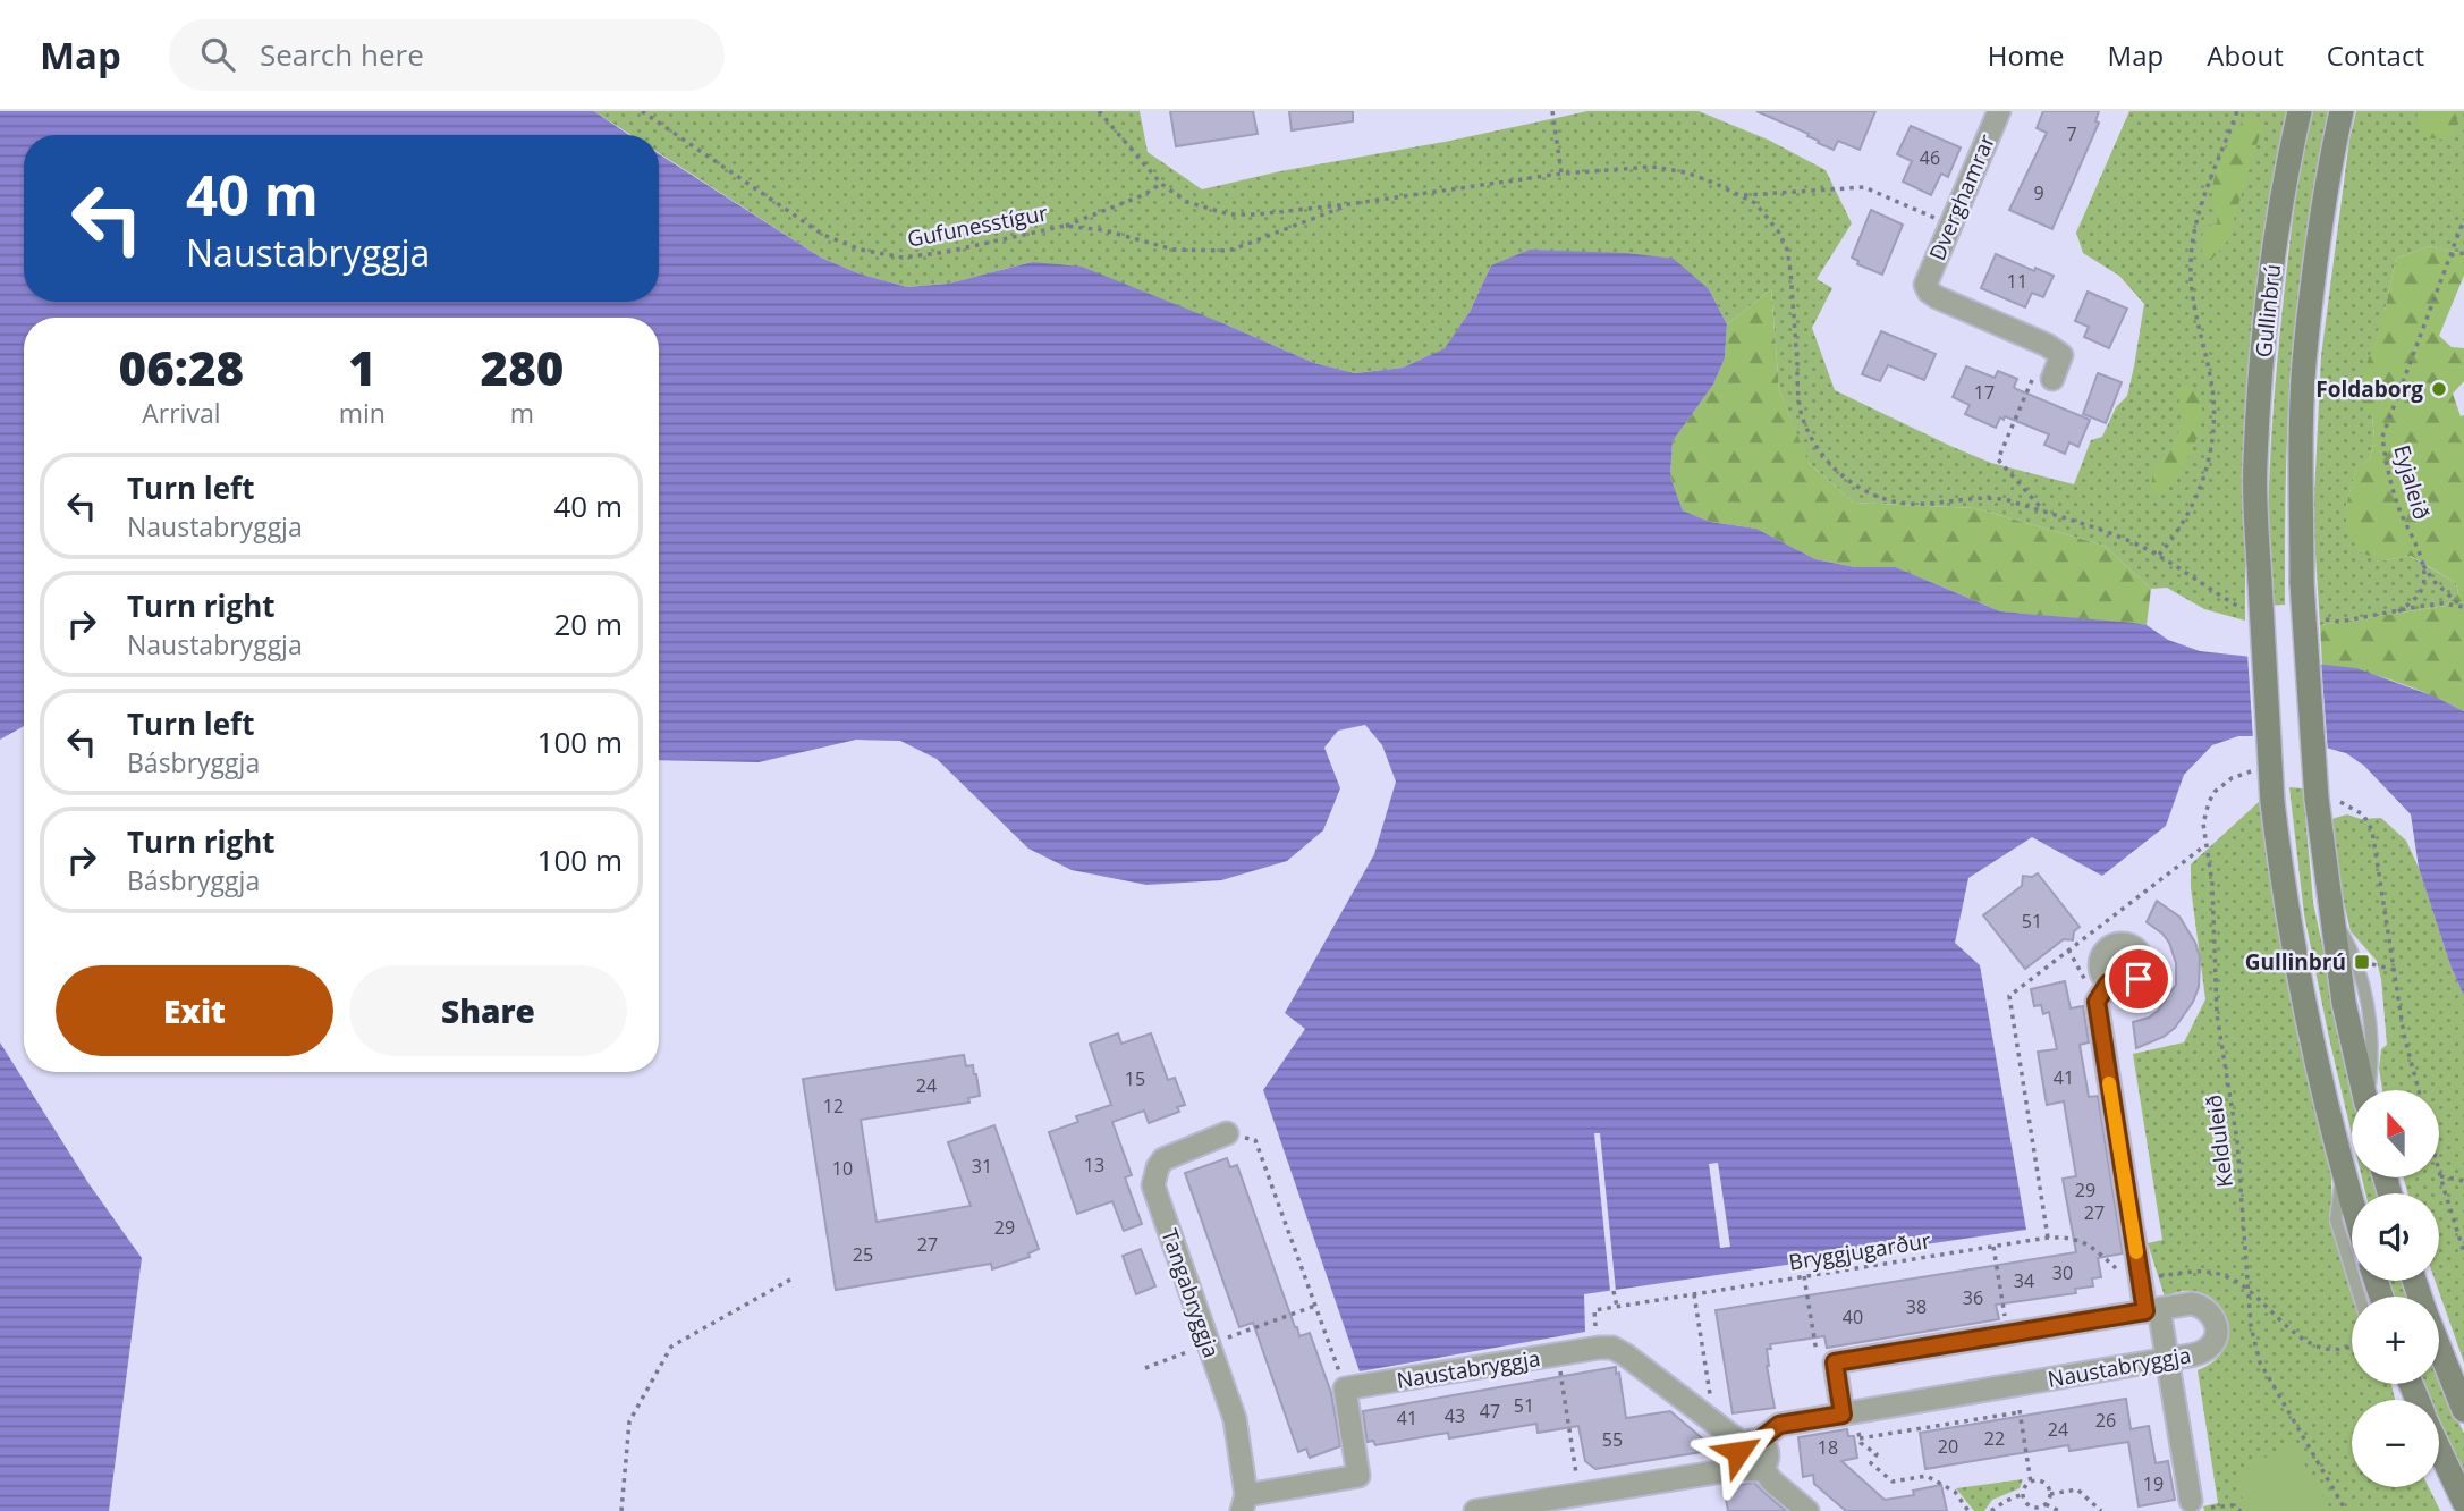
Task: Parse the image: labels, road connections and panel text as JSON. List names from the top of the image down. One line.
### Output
{"streets":{"main road":["Gullinbrú"],"street":["Dverghamrar","Tangabryggja","Naustabryggja"],"path":["Gufunesstígur","Eyjaleið","Kelduleið","Bryggjugarður"]},"crossings":[["Tangabryggja","Naustabryggja"]],"places":{"other":["Foldaborg"],"transit":["Gullinbrú"]},"house_numbers":["7","46","9","11","17","51","41","15","24","12","13","31","10","29","27","29","27","25","30","34","36","38","40","51","47","43","41","26","24","22","55","20","18","19"],"north":"top","page":{"header":"Map","search":"Search here","nav":["Home","Map","About","Contact"],"turn":["40 m","Naustabryggja"],"eta":["06:28","Arrival","1","min","280","m"],"list":[{"name":"Turn left","note":"Naustabryggja","value":"40 m"},{"name":"Turn right","note":"Naustabryggja","value":"20 m"},{"name":"Turn left","note":"Básbryggja","value":"100 m"},{"name":"Turn right","note":"Básbryggja","value":"100 m"}],"buttons":["Exit","Share"],"map_buttons":["+","−"]}}
